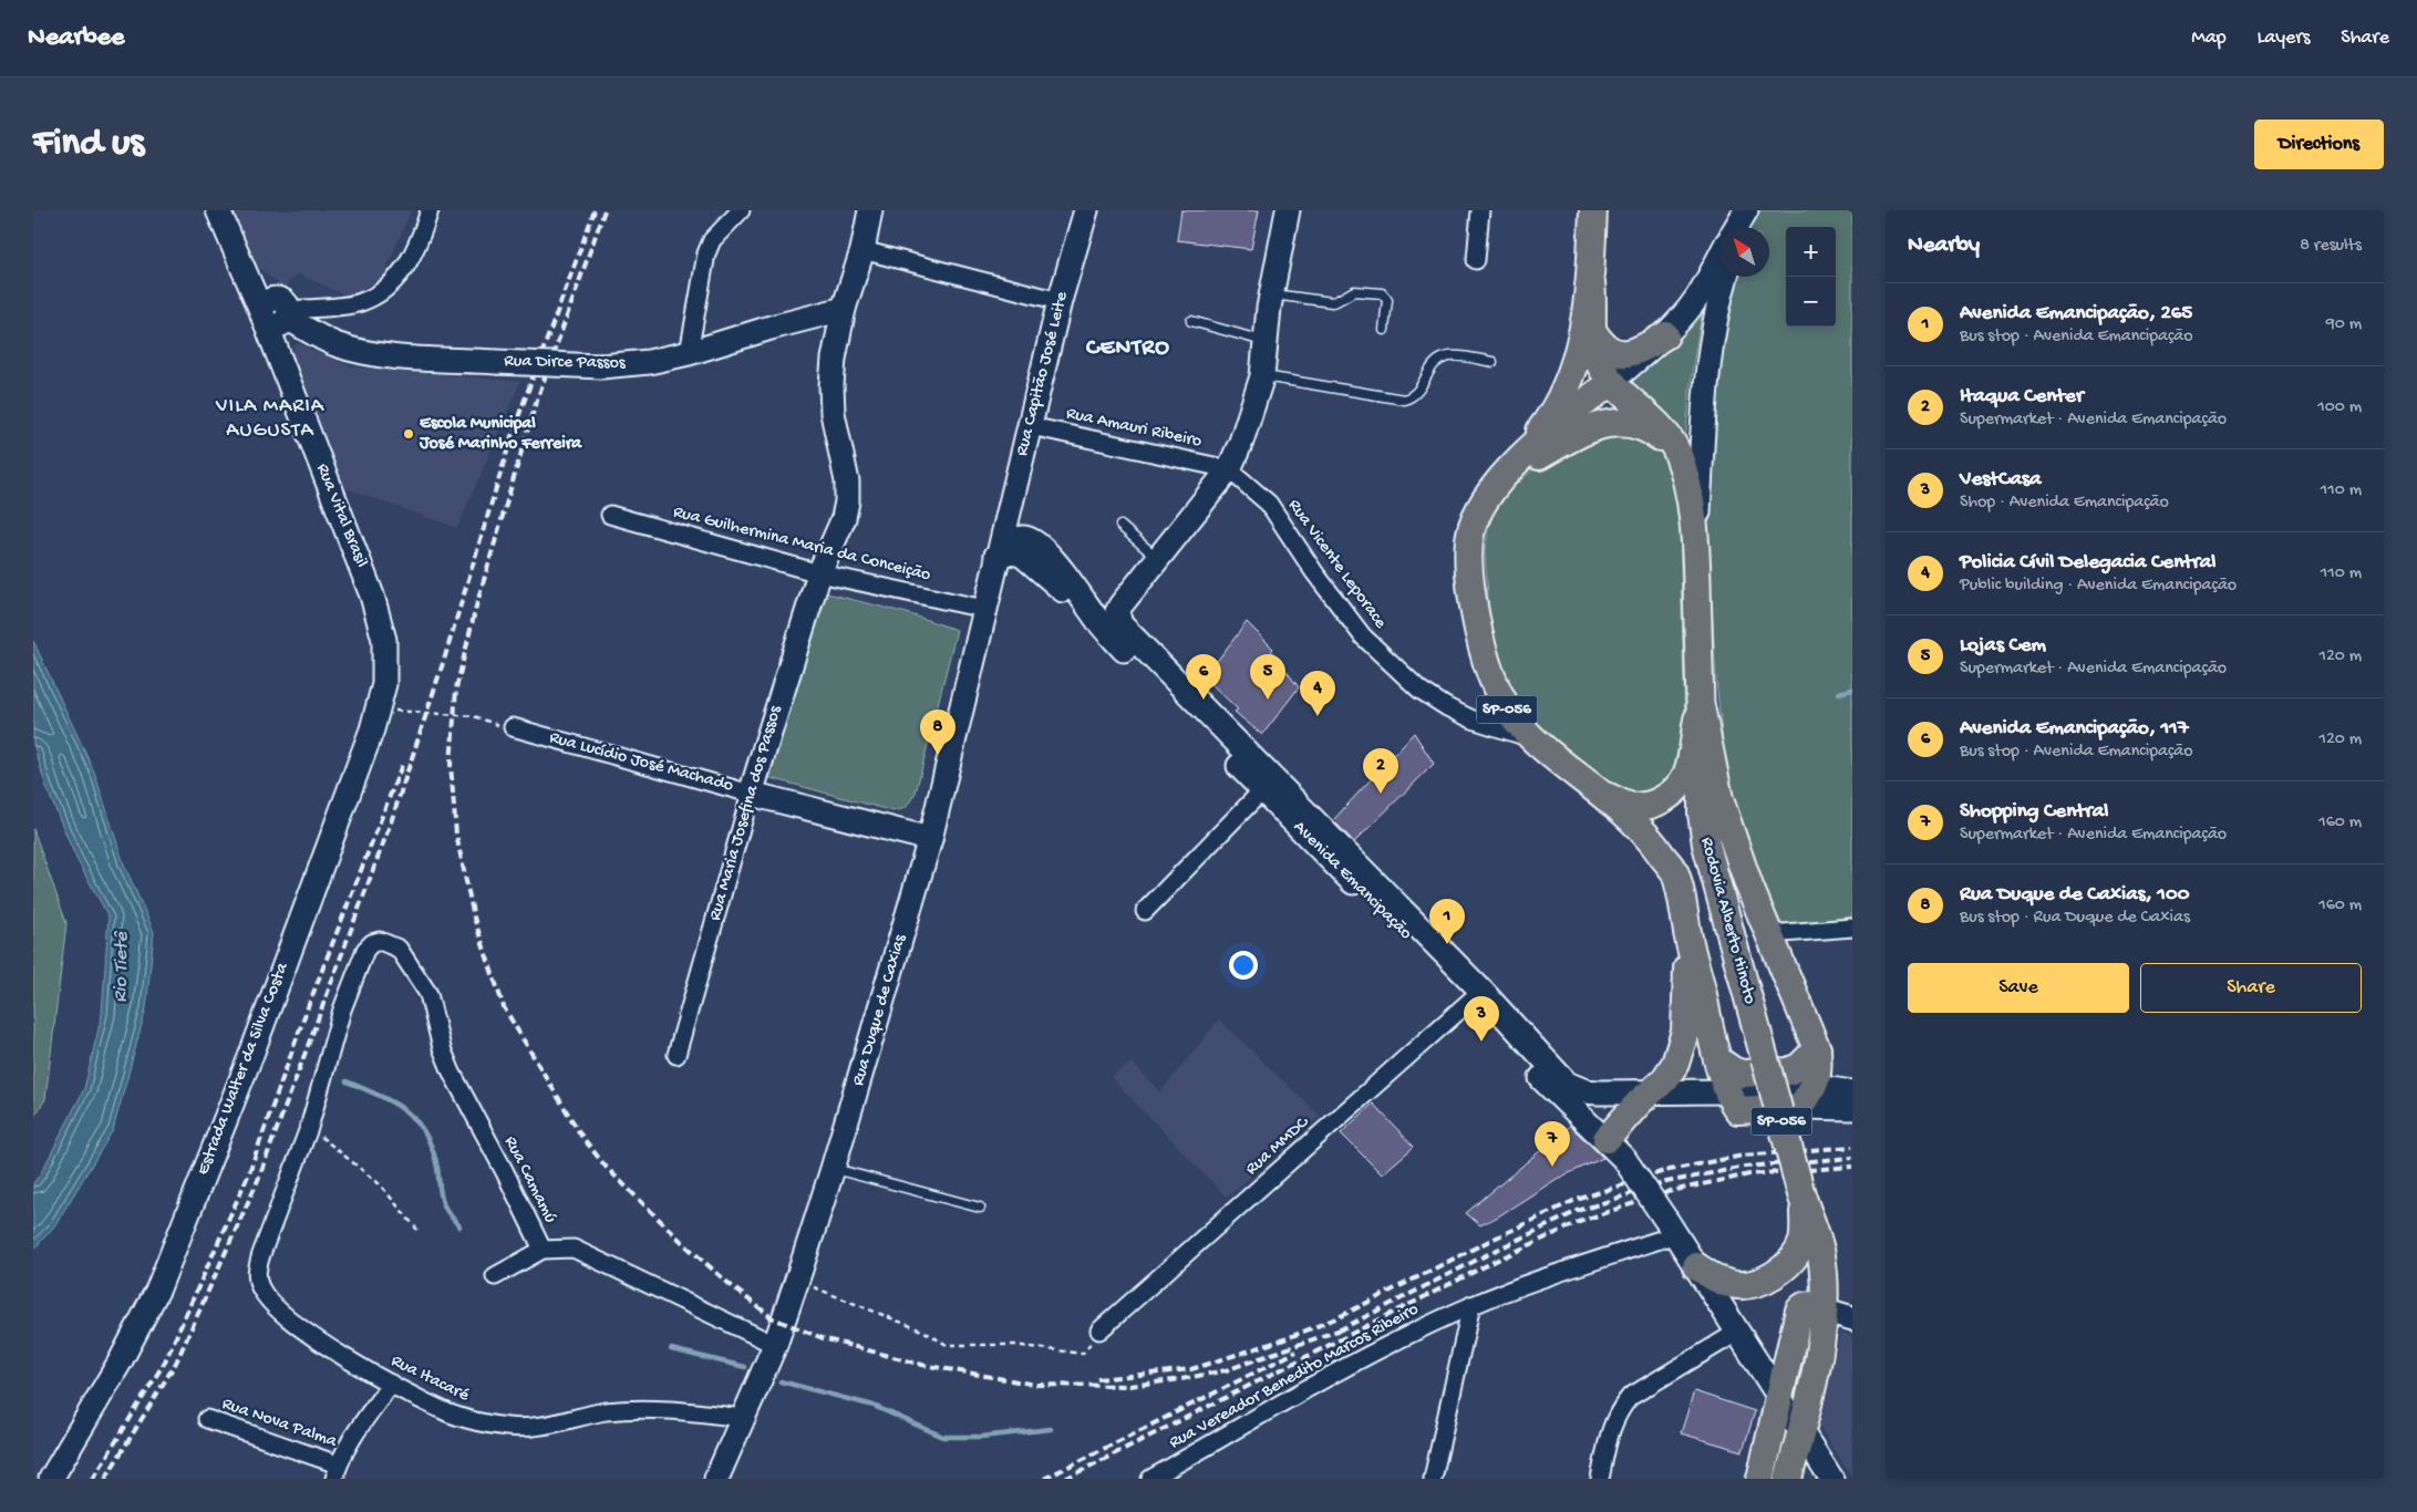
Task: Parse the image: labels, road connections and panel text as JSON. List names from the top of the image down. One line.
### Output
{"streets":{"main road":["Rua Dirce Passos","Rua Capitão José Leite","Rua Vital Brasil","SP-056","Rua Lucídio José Machado","Rua Maria Josefina dos Passos","Avenida Emancipação","Rodovia Alberto Hinoto","Rua Duque de Caxias","Estrada Walter da Silva Costa"],"street":["Rua Amauri Ribeiro","Rua Guilhermina Maria da Conceição","Rua Vicente Leporace","Rua MMDC","Rua Camamú","Rua Vereador Benedito Marcos Ribeiro","Rua Itacaré","Rua Nova Palma"]},"crossings":[["Rua Dirce Passos","Rua Vital Brasil"],["Rua Dirce Passos","Rua Maria Josefina dos Passos"],["Rua Capitão José Leite","Rua Amauri Ribeiro"],["Rua Capitão José Leite","Rua Duque de Caxias"],["Rua Amauri Ribeiro","Rua Vicente Leporace"],["Rua Vital Brasil","Estrada Walter da Silva Costa"],["Rua Guilhermina Maria da Conceição","Rua Maria Josefina dos Passos"],["Rua Guilhermina Maria da Conceição","Rua Duque de Caxias"],["Rua Vicente Leporace","SP-056"],["SP-056","Rodovia Alberto Hinoto"],["Rua Lucídio José Machado","Rua Maria Josefina dos Passos"],["Rua Lucídio José Machado","Rua Duque de Caxias"],["Avenida Emancipação","Rodovia Alberto Hinoto"],["Avenida Emancipação","Rua MMDC"],["Avenida Emancipação","Rua Vereador Benedito Marcos Ribeiro"],["Rua Duque de Caxias","Rua Camamú"],["Rua Duque de Caxias","Rua Itacaré"],["Rua Camamú","Rua Itacaré"]],"districts":["CENTRO","VILA MARIA AUGUSTA"],"water":["Rio Tietê"],"places":["Escola Municipal José Marinho Ferreira"],"north":"top left","page":{"header":"Nearbee","nav":["Map","Layers","Share"],"buttons":["Directions",["Save","Share"]],"title":"Find us","heading":["Nearby","8 results"],"map_buttons":["+","−"],"list":[{"mark":"1","name":"Avenida Emancipação, 265","note":"Bus stop · Avenida Emancipação","value":"90 m"},{"mark":"2","name":"Itaqua Center","note":"Supermarket · Avenida Emancipação","value":"100 m"},{"mark":"3","name":"VestCasa","note":"Shop · Avenida Emancipação","value":"110 m"},{"mark":"4","name":"Policia Cívil Delegacia Central","note":"Public building · Avenida Emancipação","value":"110 m"},{"mark":"5","name":"Lojas Cem","note":"Supermarket · Avenida Emancipação","value":"120 m"},{"mark":"6","name":"Avenida Emancipação, 117","note":"Bus stop · Avenida Emancipação","value":"120 m"},{"mark":"7","name":"Shopping Central","note":"Supermarket · Avenida Emancipação","value":"160 m"},{"mark":"8","name":"Rua Duque de Caxias, 100","note":"Bus stop · Rua Duque de Caxias","value":"160 m"}],"pins":["5","6","4","8","2","1","3","7"]}}
